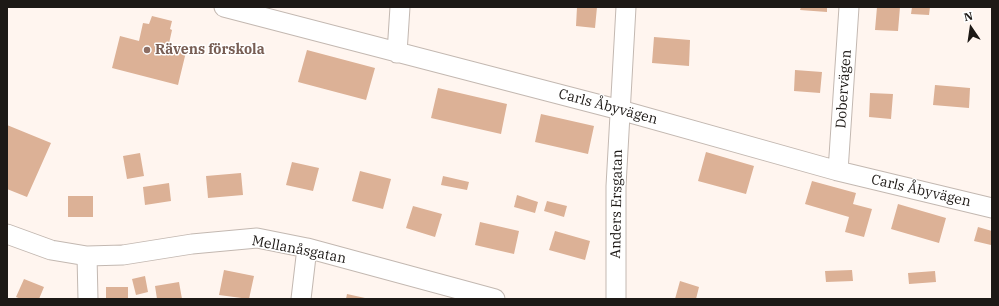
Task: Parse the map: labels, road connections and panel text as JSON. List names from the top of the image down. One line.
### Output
{"streets":{"street":["Dobervägen","Carls Åbyvägen","Anders Ersgatan","Mellanåsgatan"]},"crossings":[["Dobervägen","Carls Åbyvägen"],["Carls Åbyvägen","Anders Ersgatan"]],"places":["Rävens förskola"],"north":"top"}
